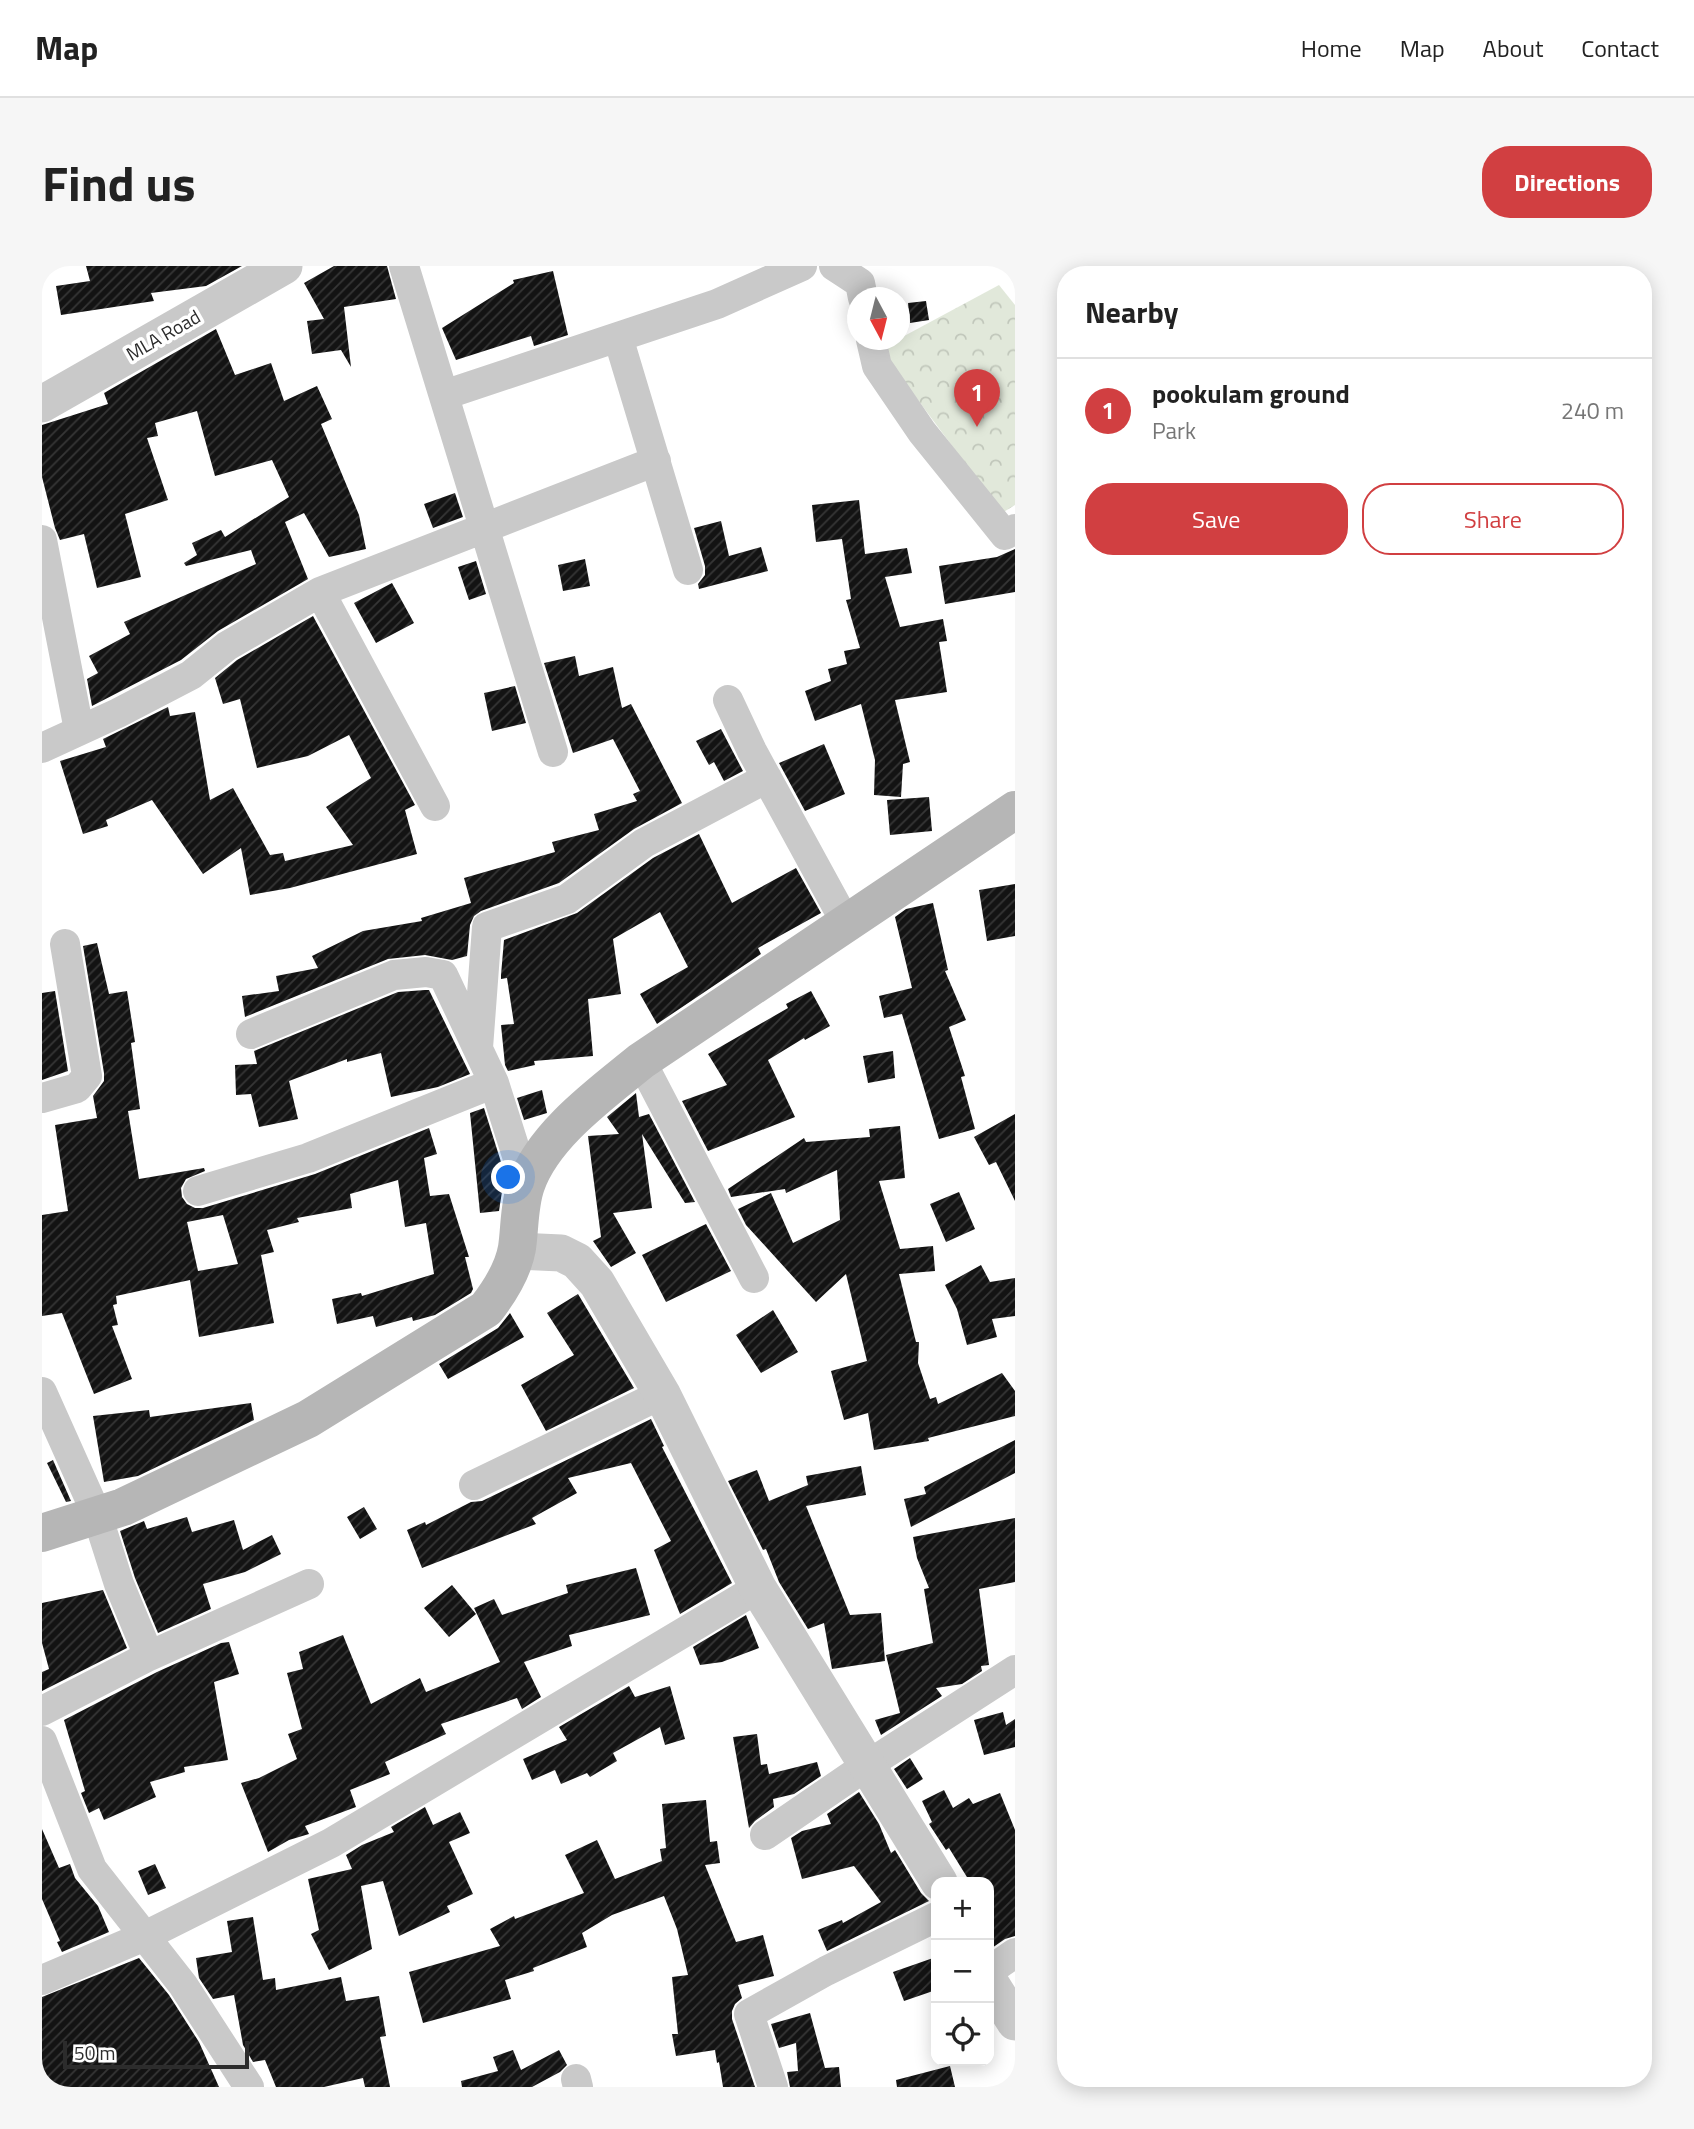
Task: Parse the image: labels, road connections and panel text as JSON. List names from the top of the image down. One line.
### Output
{"streets":{"street":["MLA Road"]},"scale_bar":"50 m","north":"bottom","page":{"header":"Map","nav":["Home","Map","About","Contact"],"title":"Find us","buttons":["Directions",["Save","Share"]],"heading":"Nearby","list":[{"mark":"1","name":"pookulam ground","note":"Park","value":"240 m"}],"pins":"1","map_buttons":["+","−"],"scale":"50 m"}}
